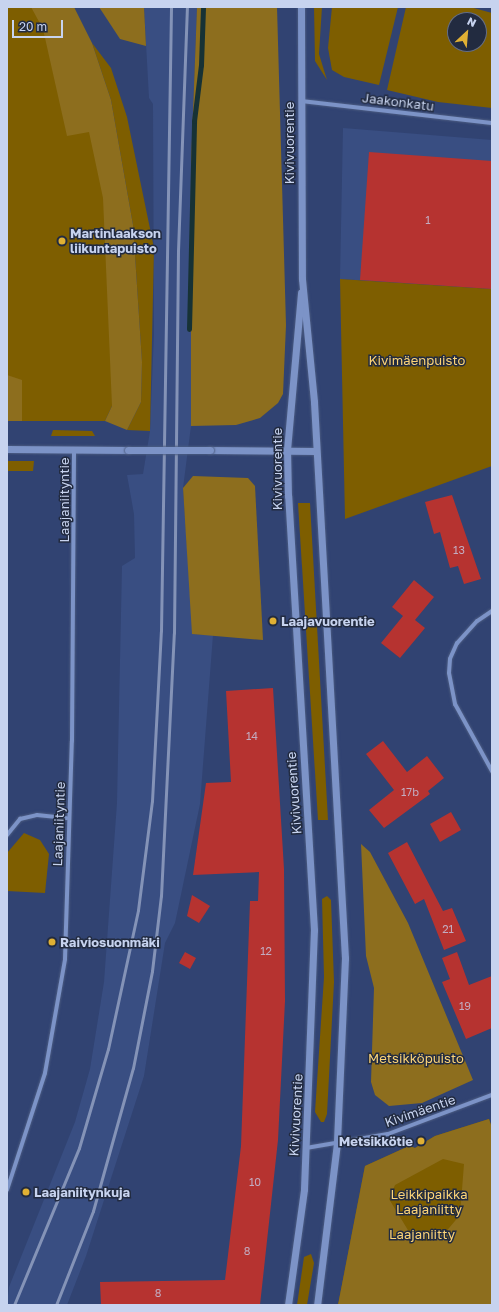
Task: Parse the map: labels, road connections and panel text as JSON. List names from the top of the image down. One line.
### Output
{"streets":{"street":["Jaakonkatu","Kivivuorentie","Laajaniityntie","Kivimäentie"]},"crossings":[["Jaakonkatu","Kivivuorentie"],["Kivivuorentie","Kivimäentie"]],"parks":["Kivimäenpuisto","Metsikköpuisto","Leikkipaikka Laajaniitty","Laajaniitty"],"places":["Martinlaakson liikuntapuisto","Laajavuorentie","Raiviosuonmäki","Metsikkötie","Laajaniitynkuja"],"house_numbers":["1","13","14","17b","21","12","19","10","8","8"],"scale_bar":"20 m","north":"top right"}
